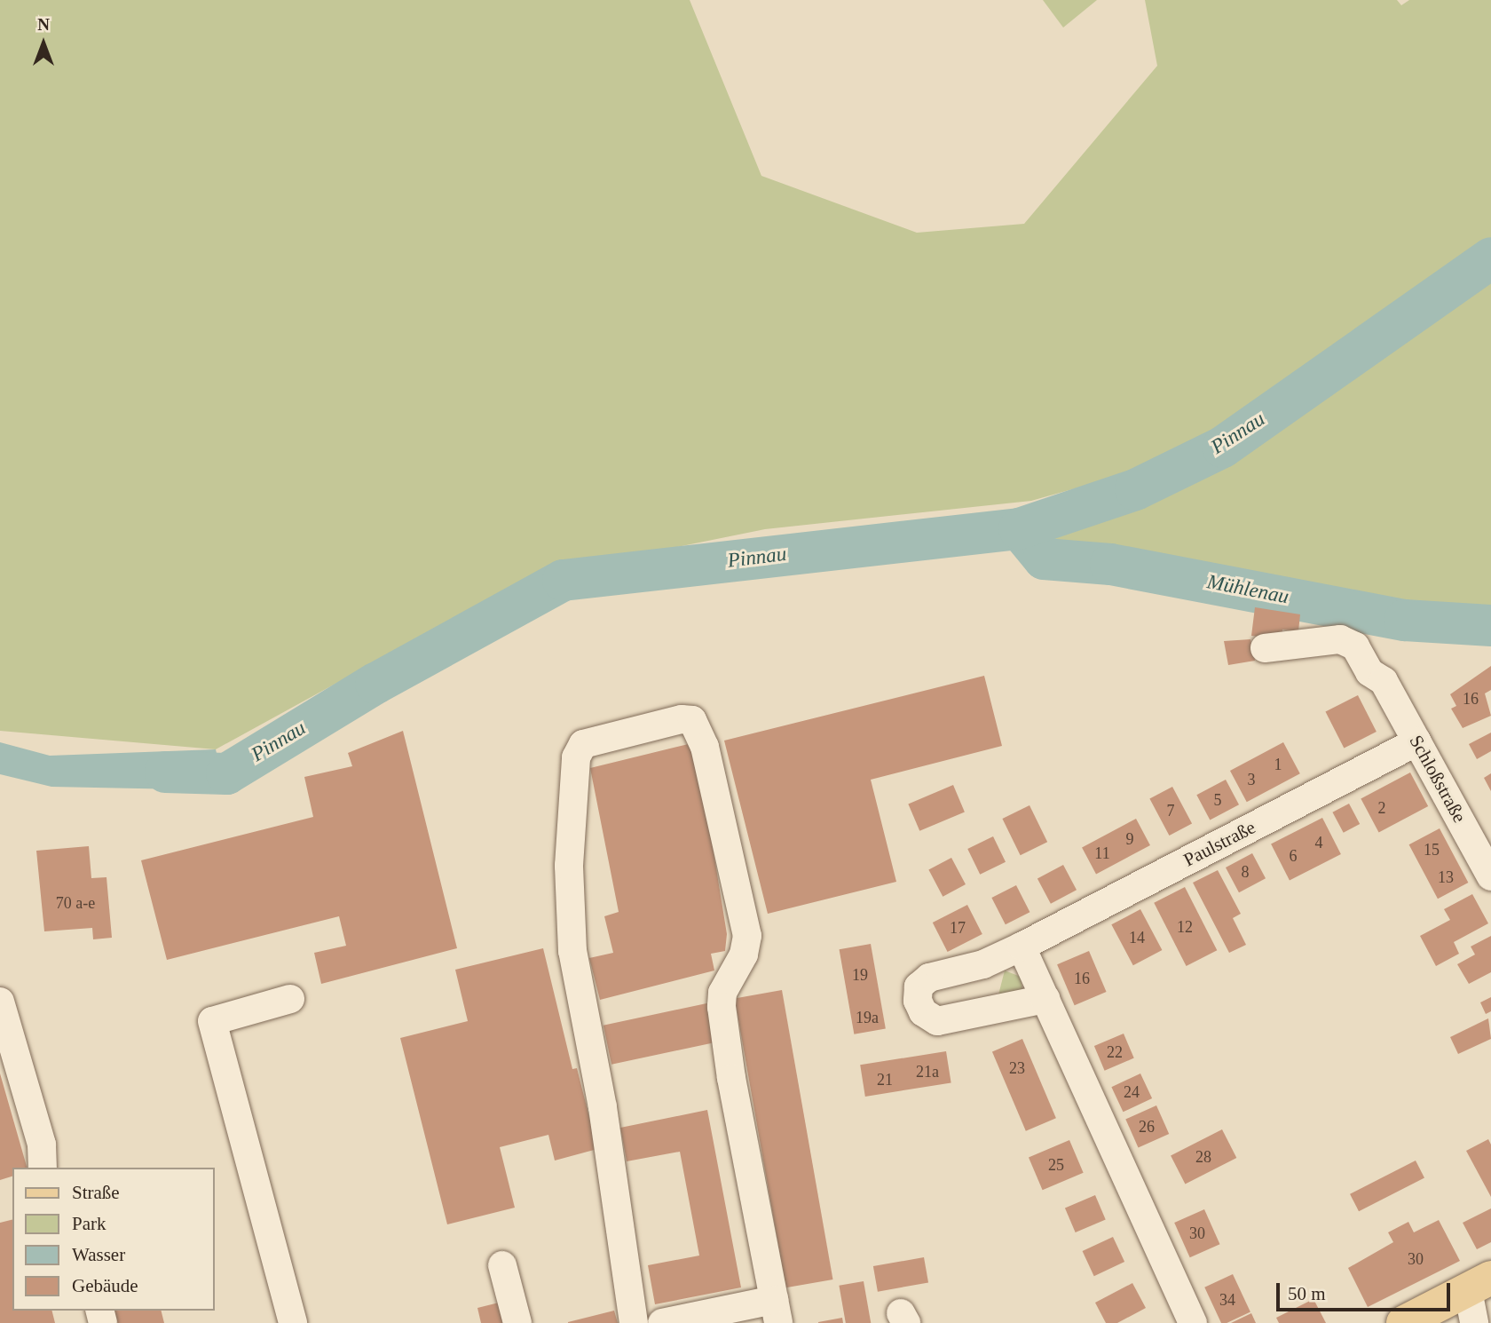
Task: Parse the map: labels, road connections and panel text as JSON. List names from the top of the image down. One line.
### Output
{"streets":{"street":["Schloßstraße","Paulstraße"]},"crossings":[["Schloßstraße","Paulstraße"]],"water":["Pinnau","Mühlenau"],"house_numbers":["16","1","3","5","2","7","9","4","15","11","6","8","13","70 a-e","12","17","14","19","16","19a","22","23","21a","21","24","26","28","25","30","30","34"],"legend":["Straße","Park","Wasser","Gebäude"],"scale_bar":"50 m","north":"top"}
